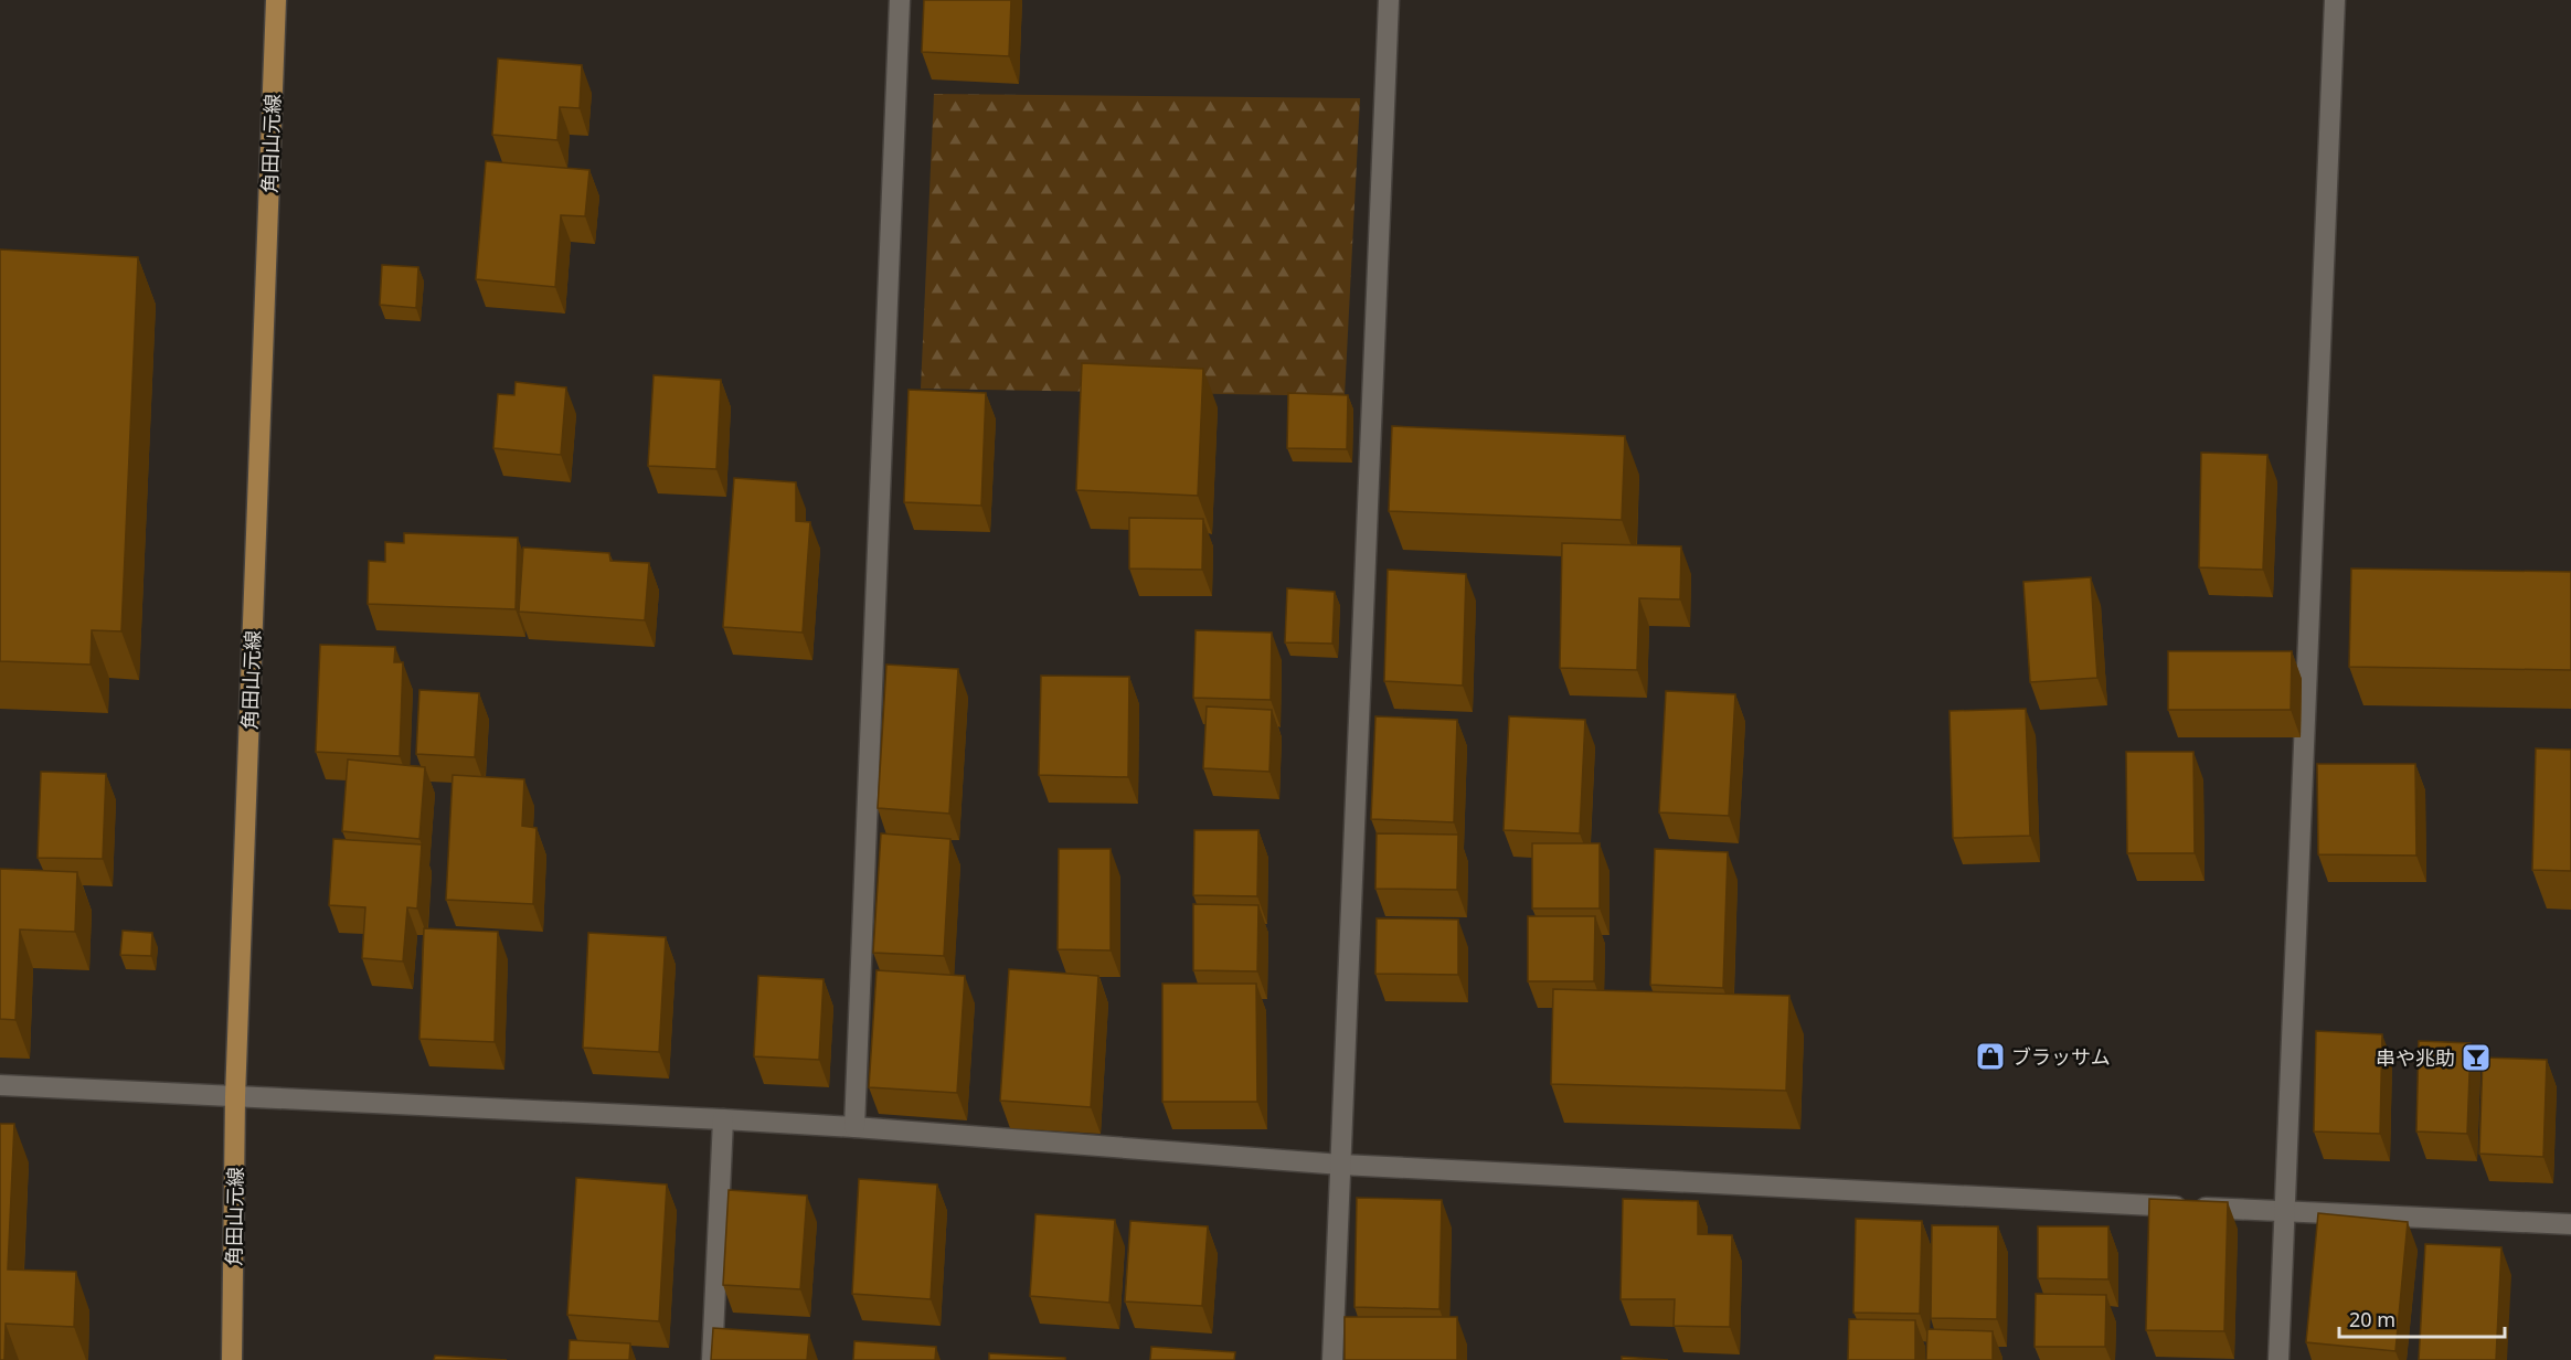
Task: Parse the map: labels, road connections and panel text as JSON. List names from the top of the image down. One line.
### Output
{"streets":{"main road":["角田山元線"]},"places":{"shop":["ブラッサム"],"bar":["串や兆助"]},"scale_bar":"20 m"}
